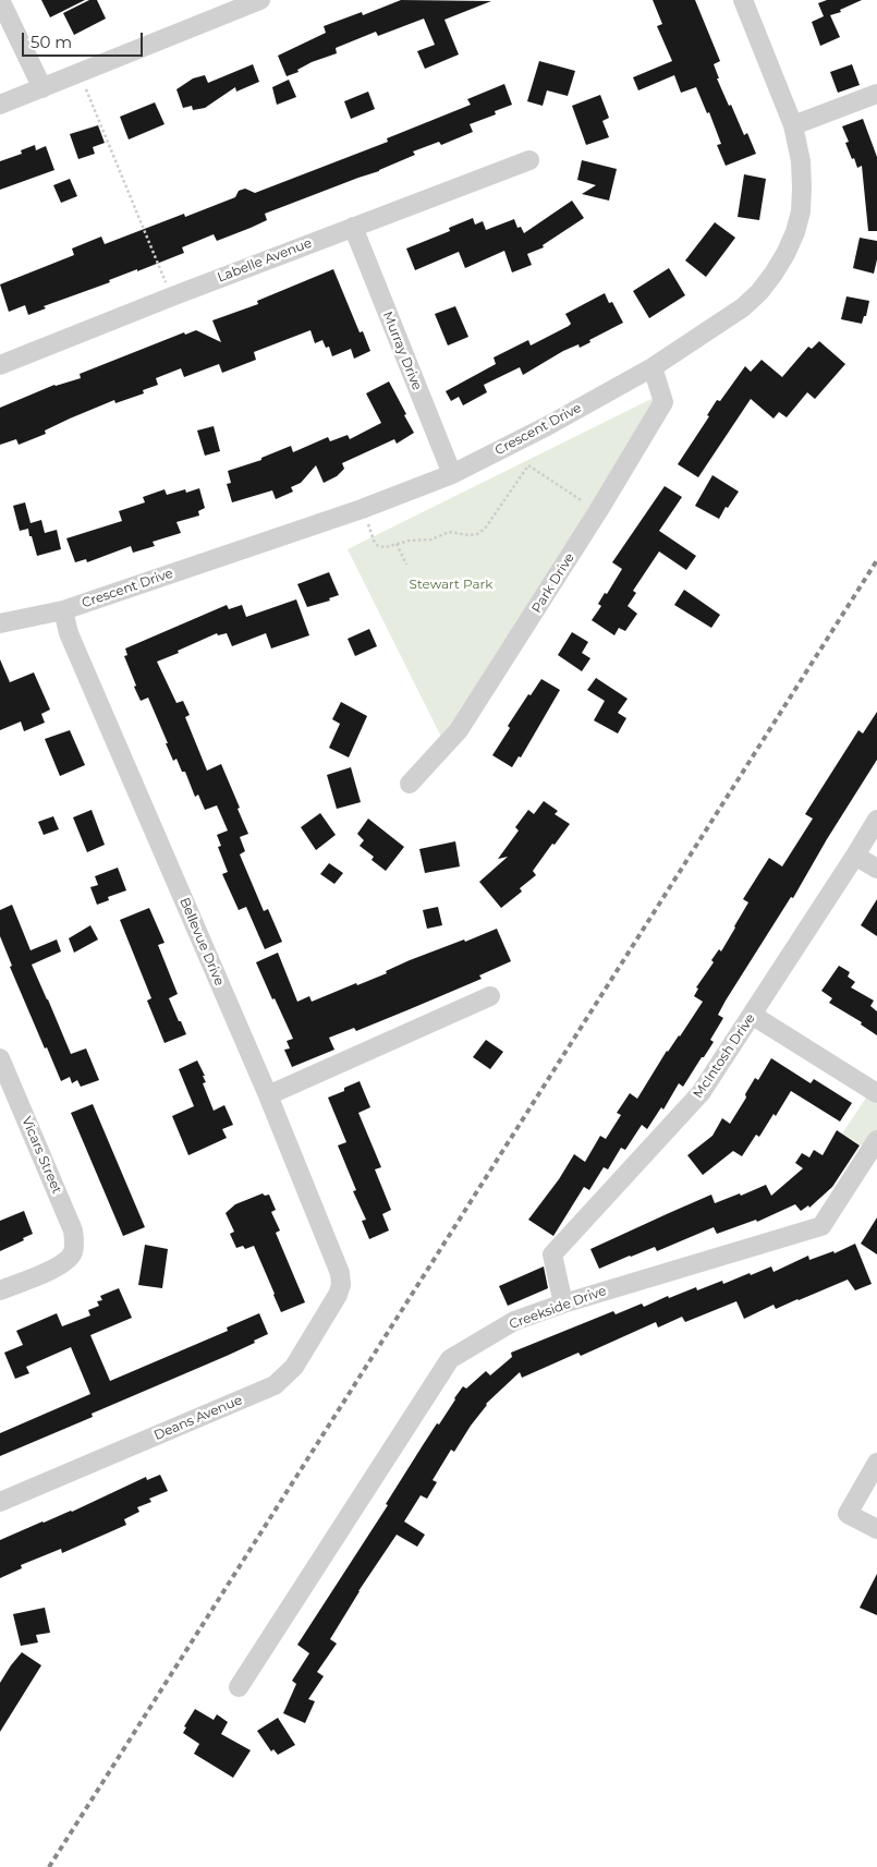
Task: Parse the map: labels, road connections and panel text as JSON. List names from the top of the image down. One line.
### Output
{"streets":{"street":["Labelle Avenue","Murray Drive","Crescent Drive","Park Drive","Bellevue Drive","McIntosh Drive","Vicars Street","Creekside Drive","Deans Avenue"]},"crossings":[["Labelle Avenue","Murray Drive"],["Murray Drive","Crescent Drive"],["Crescent Drive","Park Drive"],["Crescent Drive","Bellevue Drive"],["Bellevue Drive","Deans Avenue"],["McIntosh Drive","Creekside Drive"]],"parks":["Stewart Park"],"scale_bar":"50 m"}
